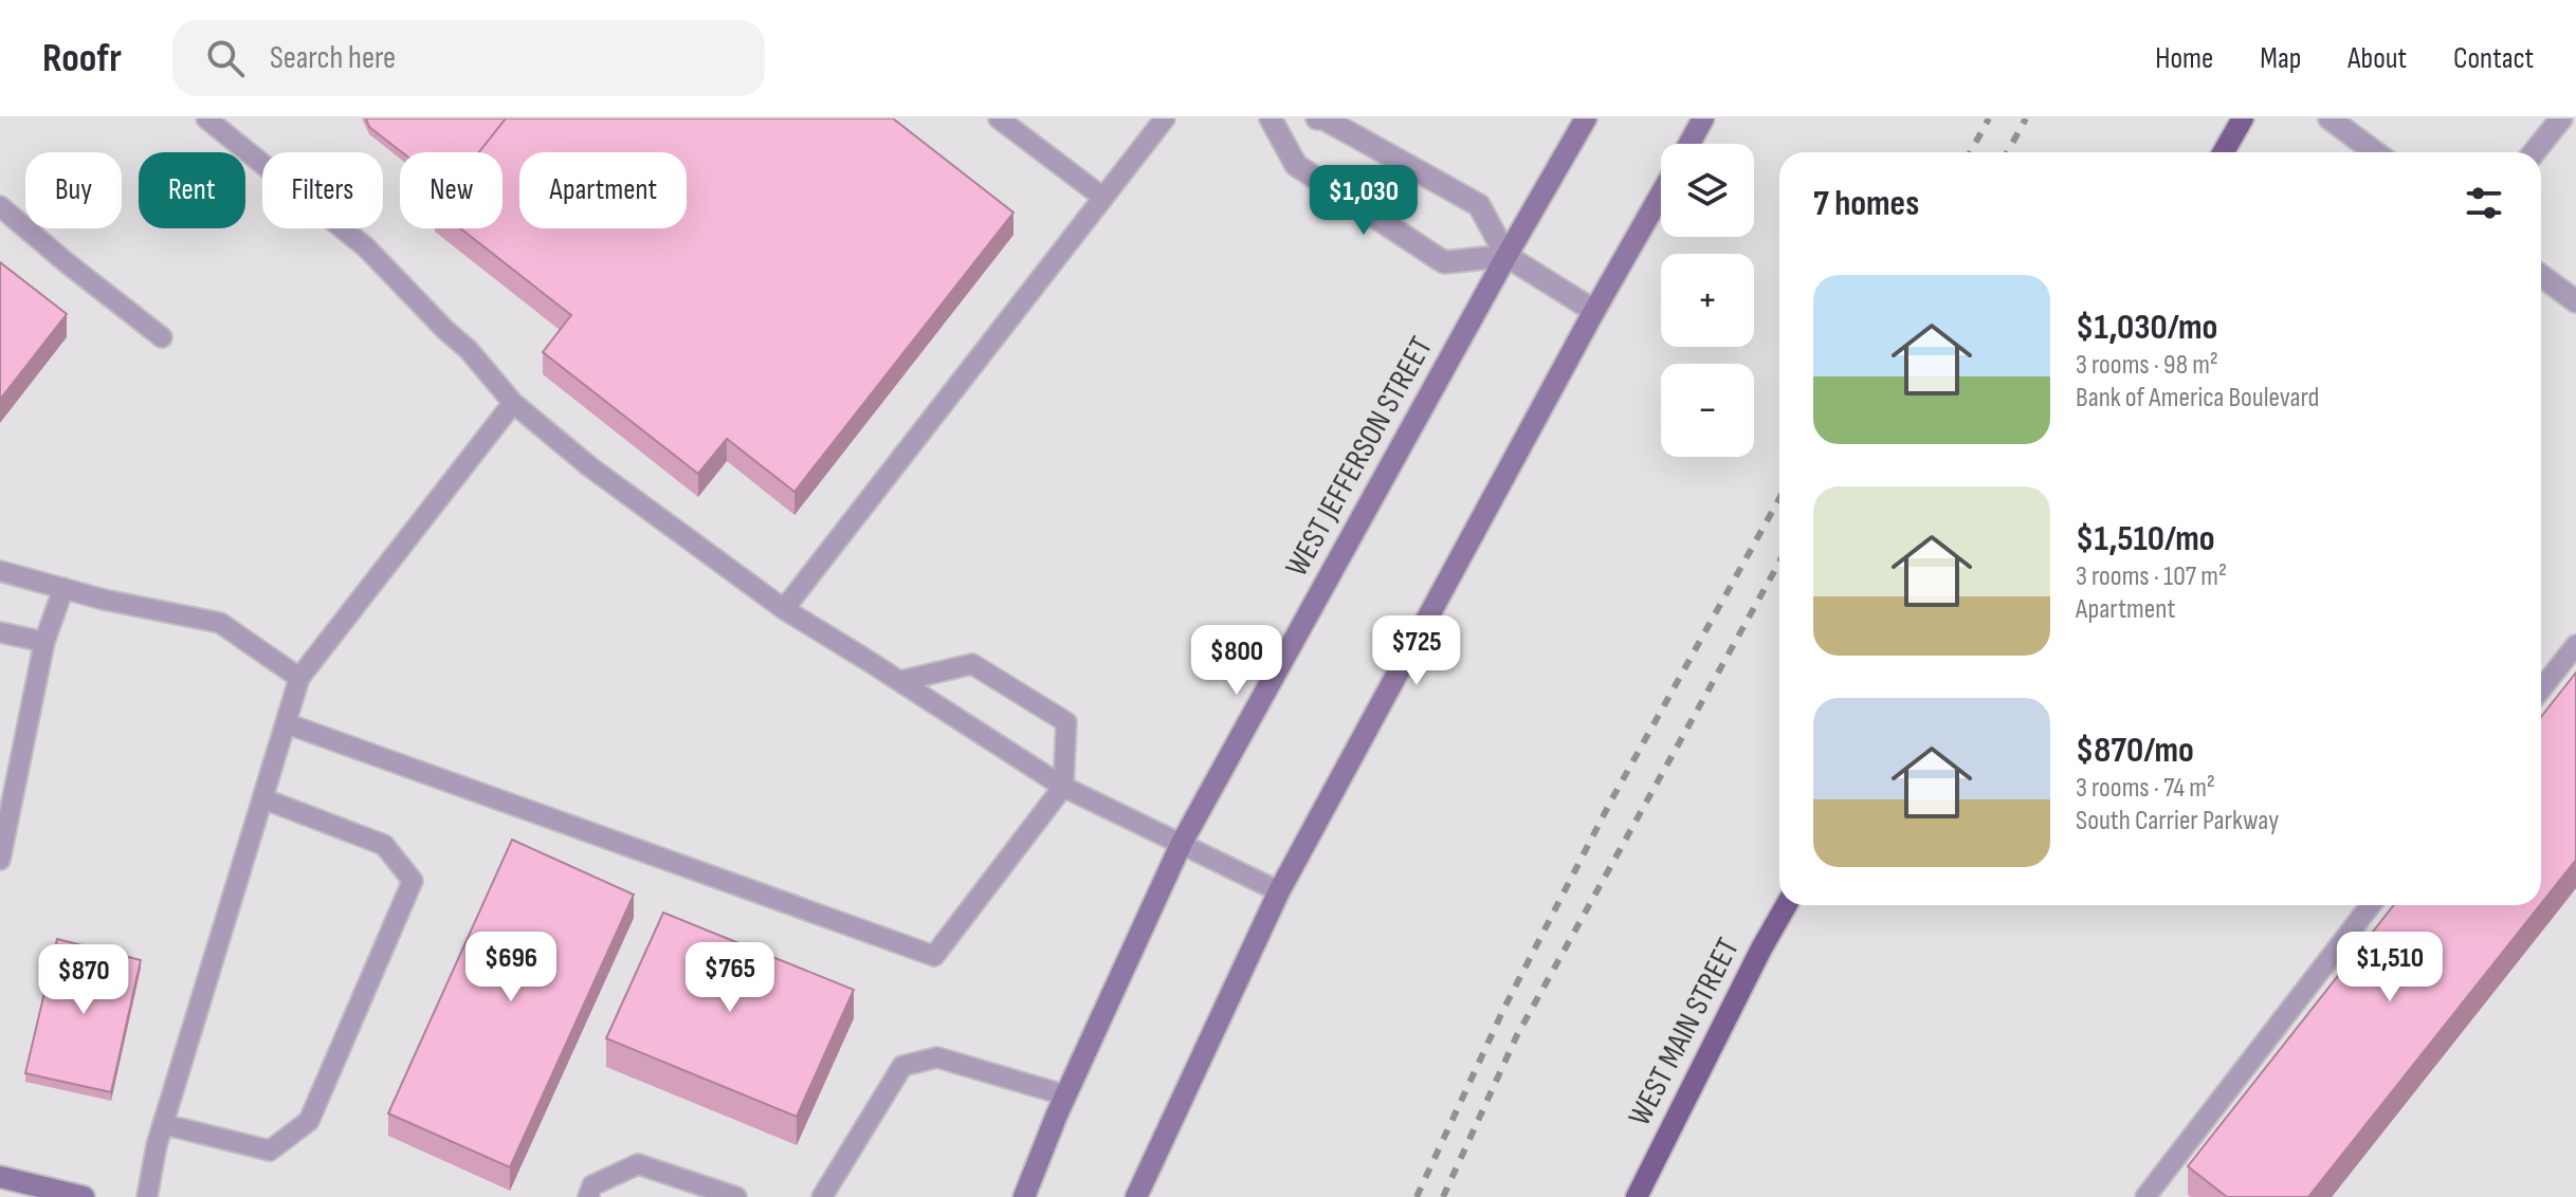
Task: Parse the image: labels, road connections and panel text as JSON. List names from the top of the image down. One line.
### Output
{"streets":{"main road":["WEST JEFFERSON STREET","WEST MAIN STREET"]},"page":{"header":"Roofr","search":"Search here","nav":["Home","Map","About","Contact"],"map_buttons":["+","−"],"chip":["Buy","Rent","Filters","New","Apartment"],"heading":"7 homes","price":["$1,030","$725","$800","$696","$1,510","$765","$870"],"list":[{"name":"$1,030/mo","note":"3 rooms · 98 m² · Bank of America Boulevard"},{"name":"$1,510/mo","note":"3 rooms · 107 m² · Apartment"},{"name":"$870/mo","note":"3 rooms · 74 m² · South Carrier Parkway"}]}}
